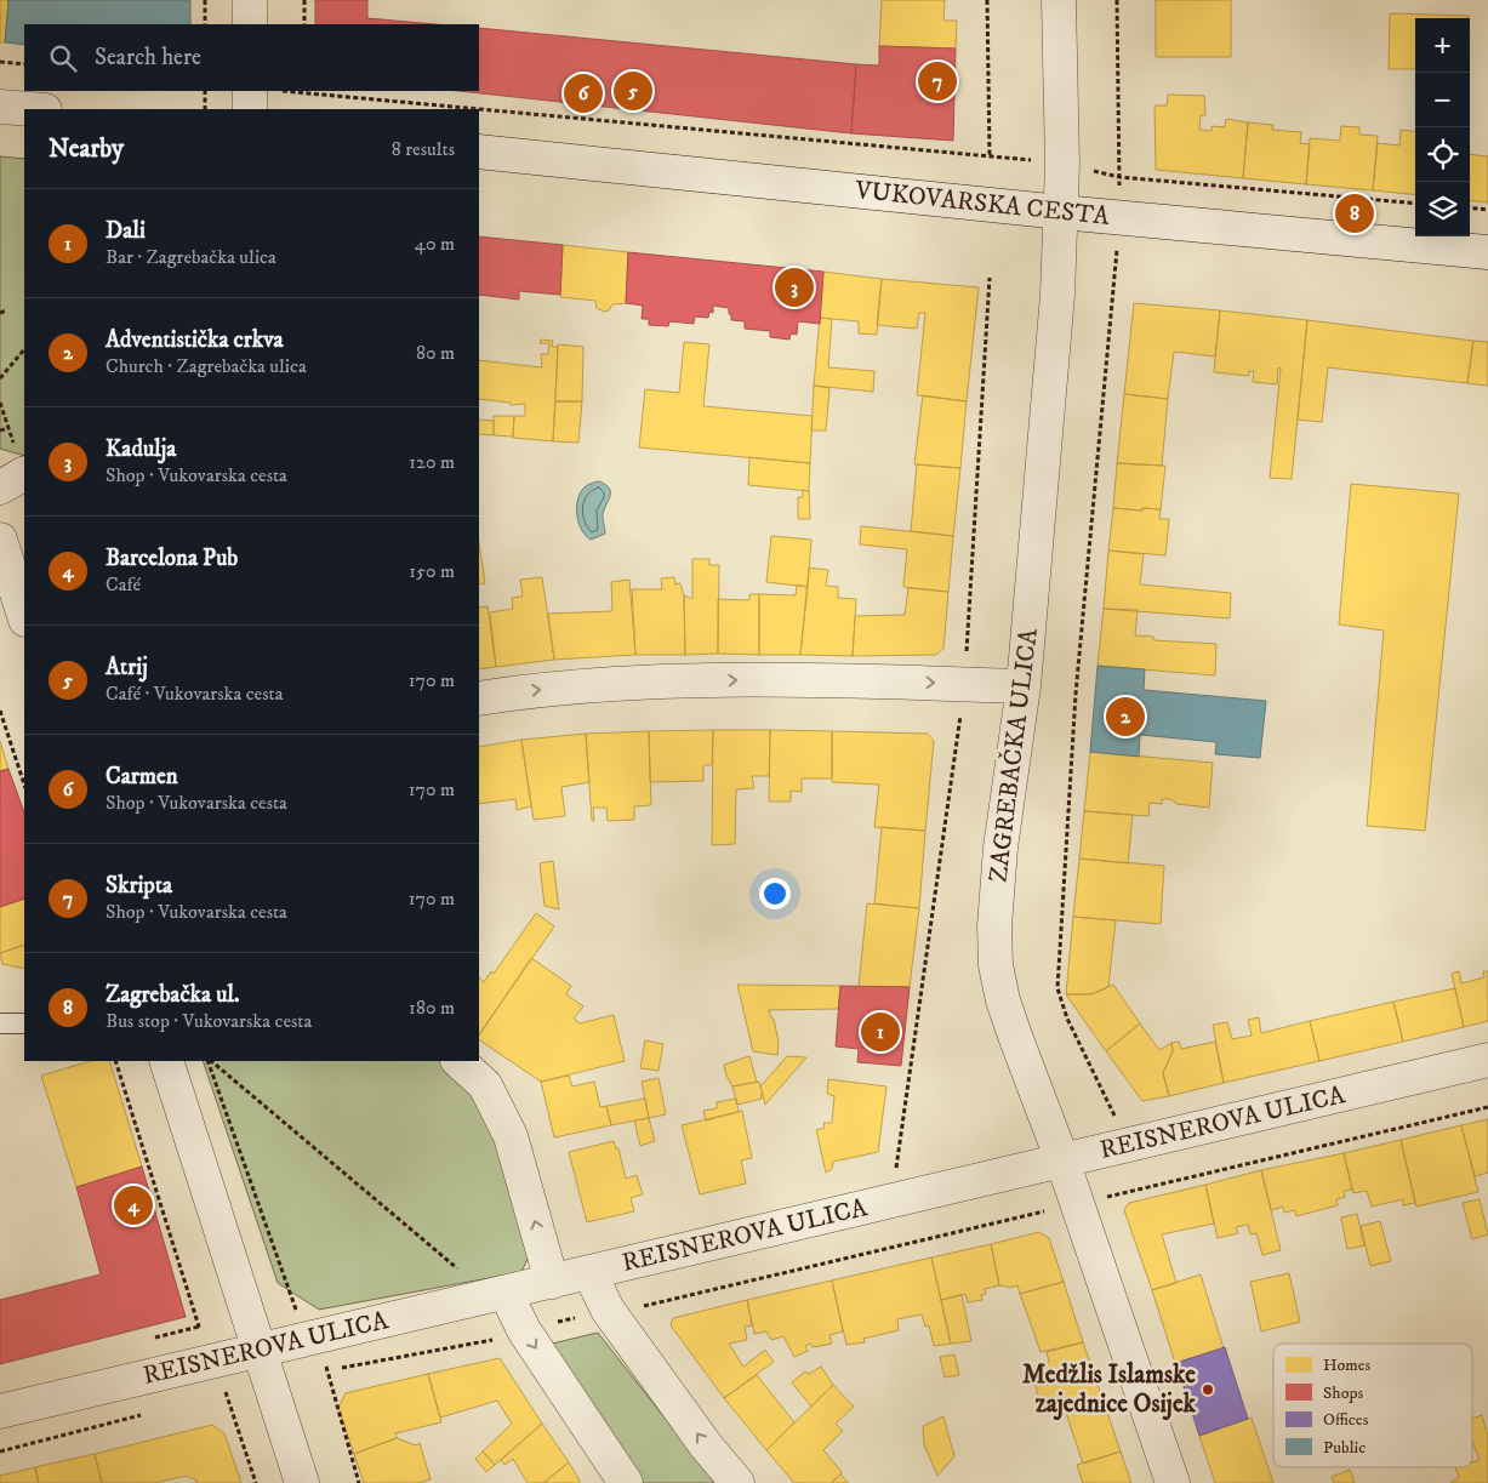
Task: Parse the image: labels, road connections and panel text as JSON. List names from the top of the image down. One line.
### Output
{"streets":{"street":["VUKOVARSKA CESTA","ZAGREBAČKA ULICA","REISNEROVA ULICA"]},"crossings":[["VUKOVARSKA CESTA","ZAGREBAČKA ULICA"],["ZAGREBAČKA ULICA","REISNEROVA ULICA"]],"places":["Medžlis Islamske zajednice Osijek"],"legend":["Homes","Shops","Offices","Public"],"page":{"map_buttons":["+","−"],"search":"Search here","pins":["7","5","6","8","3","2","1","4"],"heading":["Nearby","8 results"],"list":[{"mark":"1","name":"Dali","note":"Bar · Zagrebačka ulica","value":"40 m"},{"mark":"2","name":"Adventistička crkva","note":"Church · Zagrebačka ulica","value":"80 m"},{"mark":"3","name":"Kadulja","note":"Shop · Vukovarska cesta","value":"120 m"},{"mark":"4","name":"Barcelona Pub","note":"Café","value":"150 m"},{"mark":"5","name":"Atrij","note":"Café · Vukovarska cesta","value":"170 m"},{"mark":"6","name":"Carmen","note":"Shop · Vukovarska cesta","value":"170 m"},{"mark":"7","name":"Skripta","note":"Shop · Vukovarska cesta","value":"170 m"},{"mark":"8","name":"Zagrebačka ul.","note":"Bus stop · Vukovarska cesta","value":"180 m"}]}}
